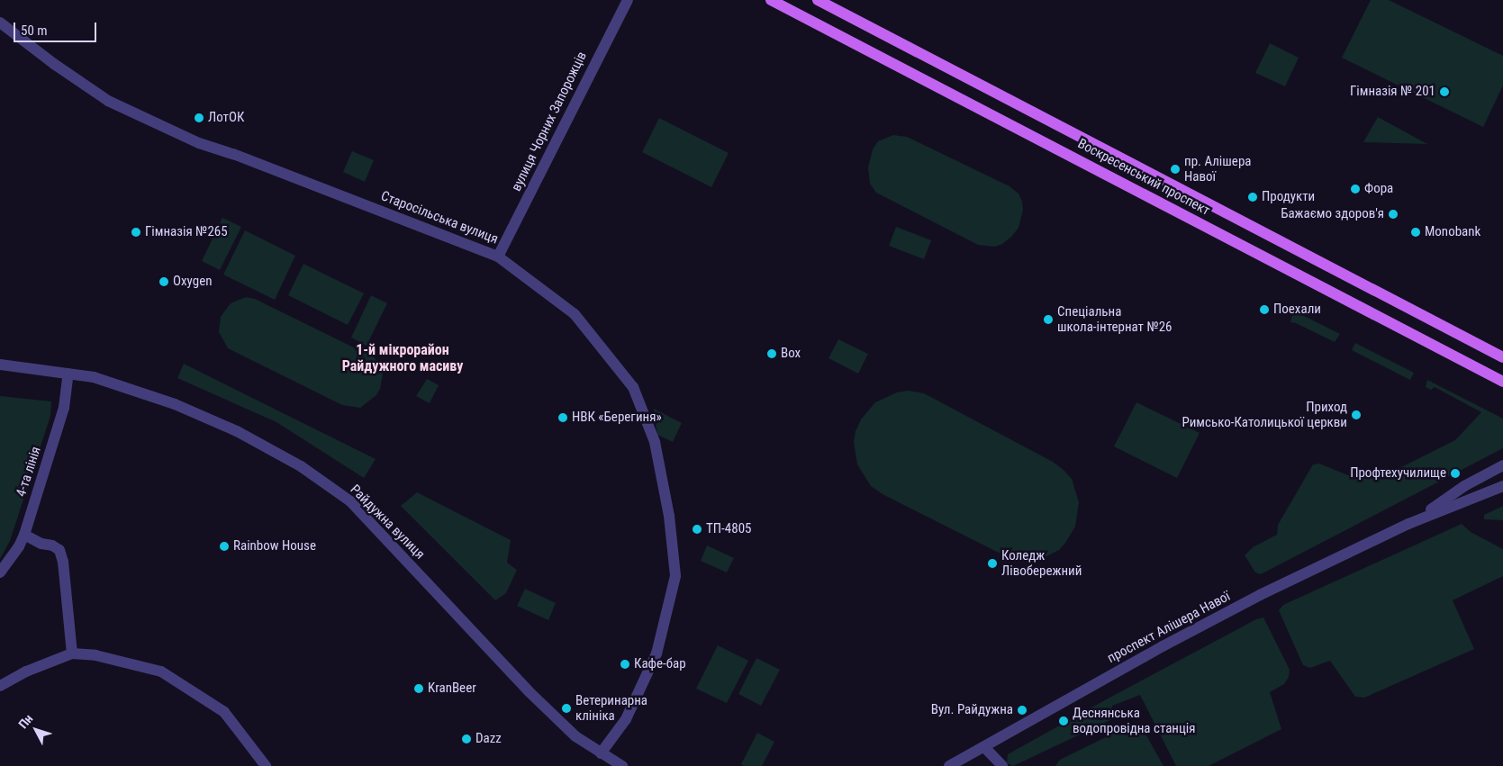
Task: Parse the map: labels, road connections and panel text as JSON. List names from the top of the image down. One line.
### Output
{"streets":{"main road":["Воскресенський проспект"],"street":["вулиця Чорних Запорожців","Старосільська вулиця","4-та лінія","Райдужна вулиця","проспект Алішера Навої"]},"crossings":[["вулиця Чорних Запорожців","Старосільська вулиця"],["Старосільська вулиця","Райдужна вулиця"],["4-та лінія","Райдужна вулиця"]],"districts":["1-й мікрорайон Райдужного масиву"],"places":["Гімназія № 201","ЛотОК","пр. Алішера Навої","Фора","Продукти","Бажаємо здоров'я","Гімназія №265","Monobank","Oxygen","Поехали","Спеціальна школа-інтернат №26","Box","Приход Римсько-Католицької церкви","НВК «Берегиня»","Профтехучилище","ТП-4805","Rainbow House","Коледж Лівобережний","Кафе-бар","KranBeer","Ветеринарна клініка","Вул. Райдужна","Деснянська водопровідна станція","Dazz"],"scale_bar":"50 m","north":"top left"}
